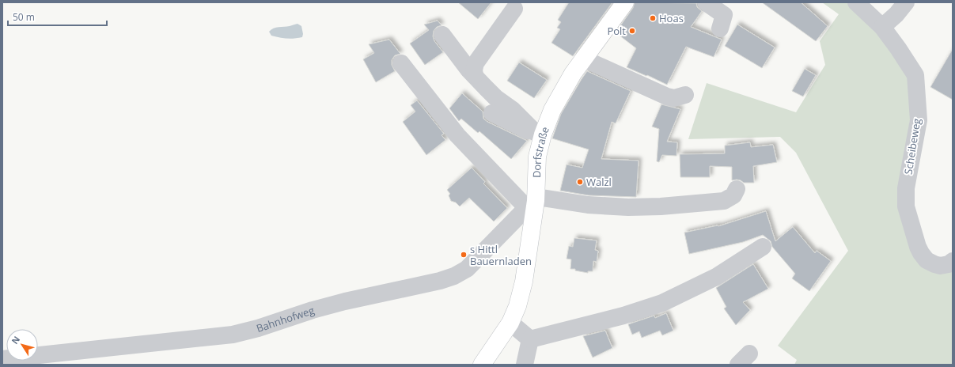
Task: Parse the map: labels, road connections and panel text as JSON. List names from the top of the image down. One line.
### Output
{"streets":{"main road":["Dorfstraße"],"street":["Scheibeweg","Bahnhofweg"]},"crossings":[["Dorfstraße","Bahnhofweg"]],"places":["Hoas","Polt","Walzl","s Hittl Bauernladen"],"scale_bar":"50 m","north":"top left"}
